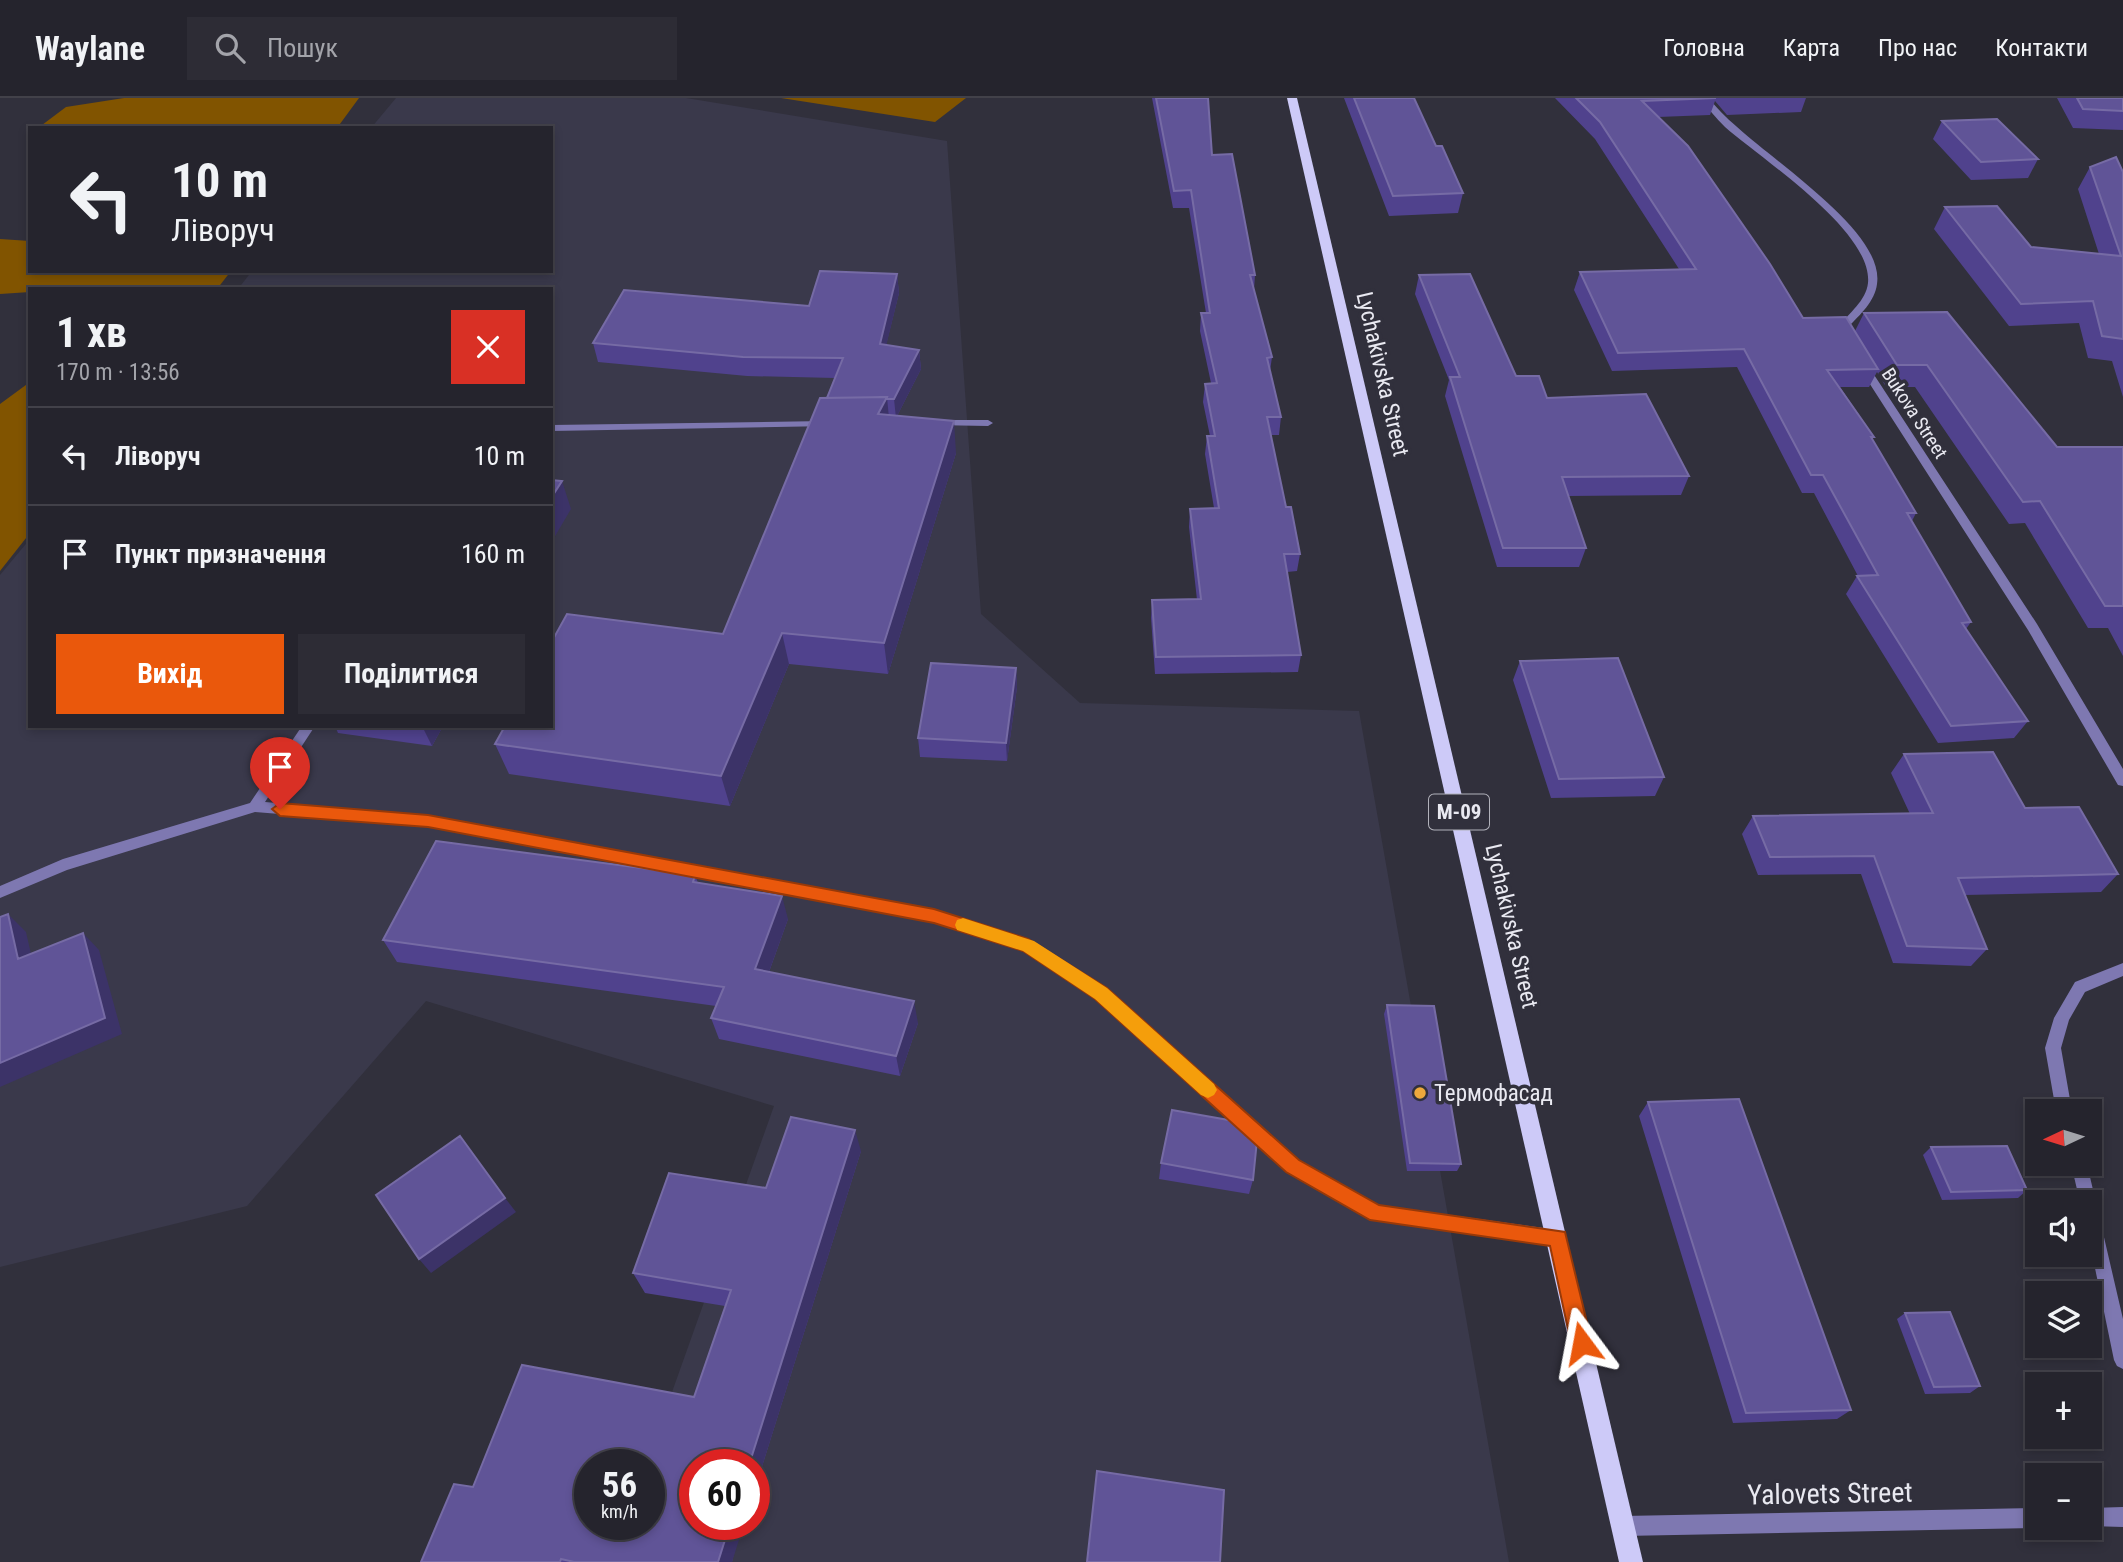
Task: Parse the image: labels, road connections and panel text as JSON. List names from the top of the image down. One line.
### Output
{"streets":{"main road":["Lychakivska Street","М-09"],"street":["Bukova Street","Yalovets Street"]},"crossings":[["Lychakivska Street","Yalovets Street"]],"places":["Термофасад"],"north":"left","page":{"header":"Waylane","search":"Пошук","nav":["Головна","Карта","Про нас","Контакти"],"turn":["10 m","Ліворуч"],"heading":["1 хв","170 m · 13:56"],"list":[{"name":"Ліворуч","value":"10 m"},{"name":"Пункт призначення","value":"160 m"}],"buttons":["Вихід","Поділитися"],"map_buttons":["+","−"],"speed":"56 km/h","limit":"60"}}
